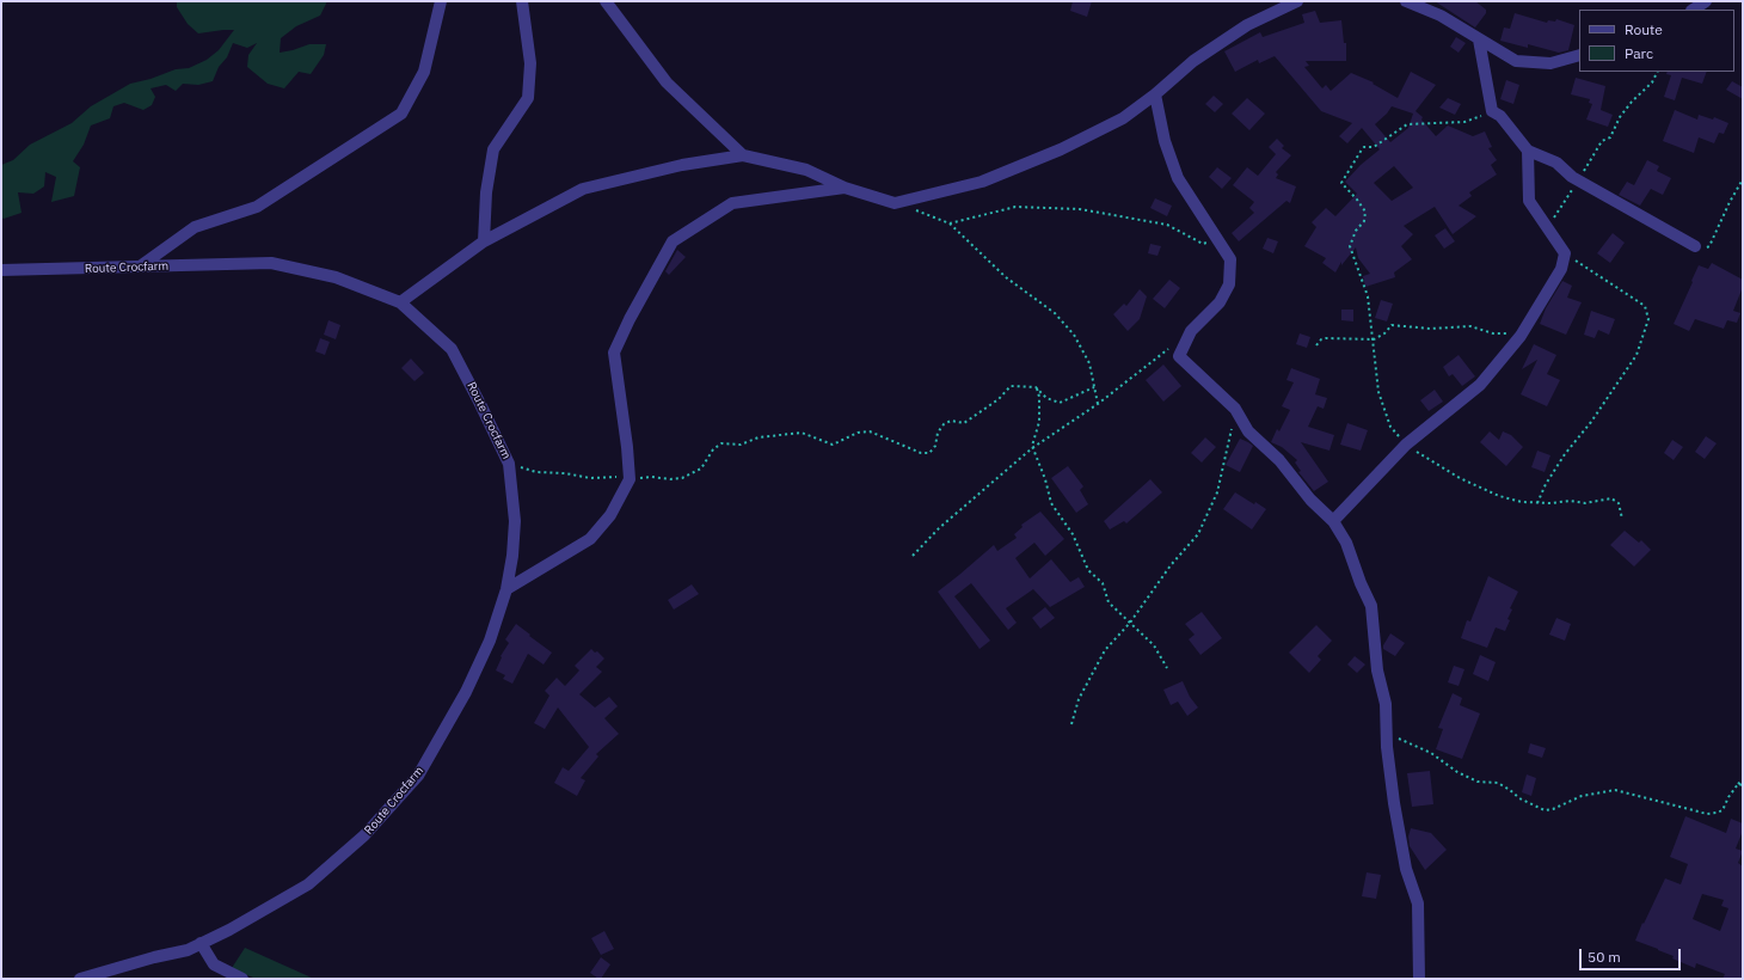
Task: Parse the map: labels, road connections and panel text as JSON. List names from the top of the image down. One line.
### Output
{"streets":{"street":["Route Crocfarm"]},"legend":["Route","Parc"],"scale_bar":"50 m"}
